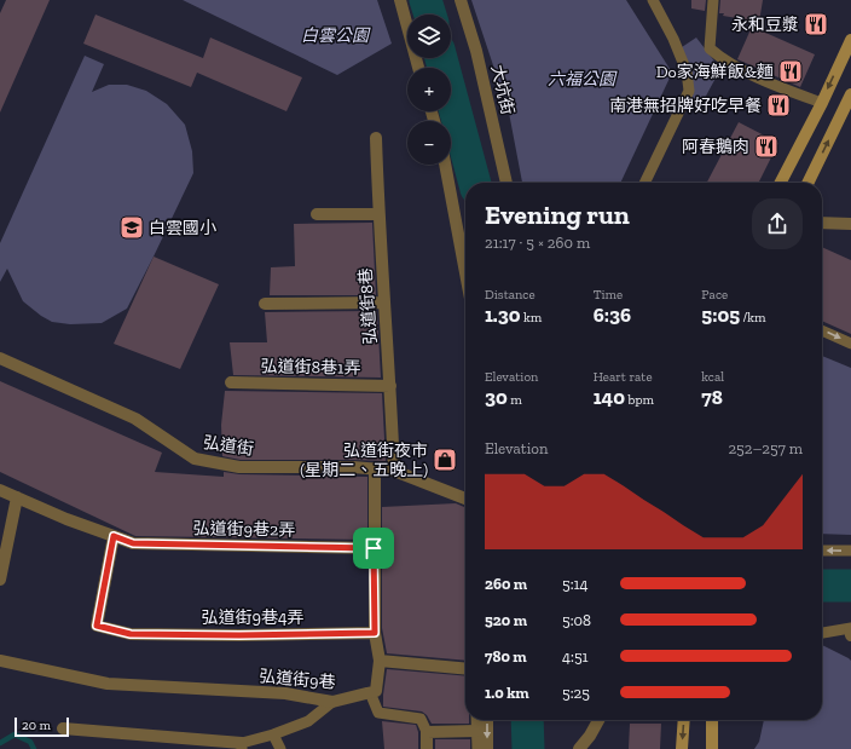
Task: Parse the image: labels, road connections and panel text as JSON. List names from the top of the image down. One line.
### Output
{"streets":{"street":["大坑街","弘道街8巷","弘道街8巷1弄","弘道街","弘道街9巷2弄","弘道街9巷4弄","弘道街9巷"]},"crossings":[["弘道街8巷","弘道街8巷1弄"],["弘道街8巷","弘道街"],["弘道街9巷2弄","弘道街9巷4弄"]],"parks":["白雲公園","六福公園"],"places":{"restaurant":["永和豆漿","Do家海鮮飯&麵","南港無招牌好吃早餐","阿春鵝肉"],"school or university":["白雲國小"],"shop":["弘道街夜市 (星期二、五晚上)"]},"scale_bar":"20 m","page":{"map_buttons":["+","−"],"heading":["Evening run","21:17 · 5 × 260 m"],"stats":[["Distance","1.30 km"],["Time","6:36"],["Pace","5:05 /km"],["Elevation","30 m"],["Heart rate","140 bpm"],["kcal","78"]],"chart":["Elevation","252–257 m"],"list":[{"name":"260 m","note":"5:14"},{"name":"520 m","note":"5:08"},{"name":"780 m","note":"4:51"},{"name":"1.0 km","note":"5:25"}],"scale":"20 m"}}
